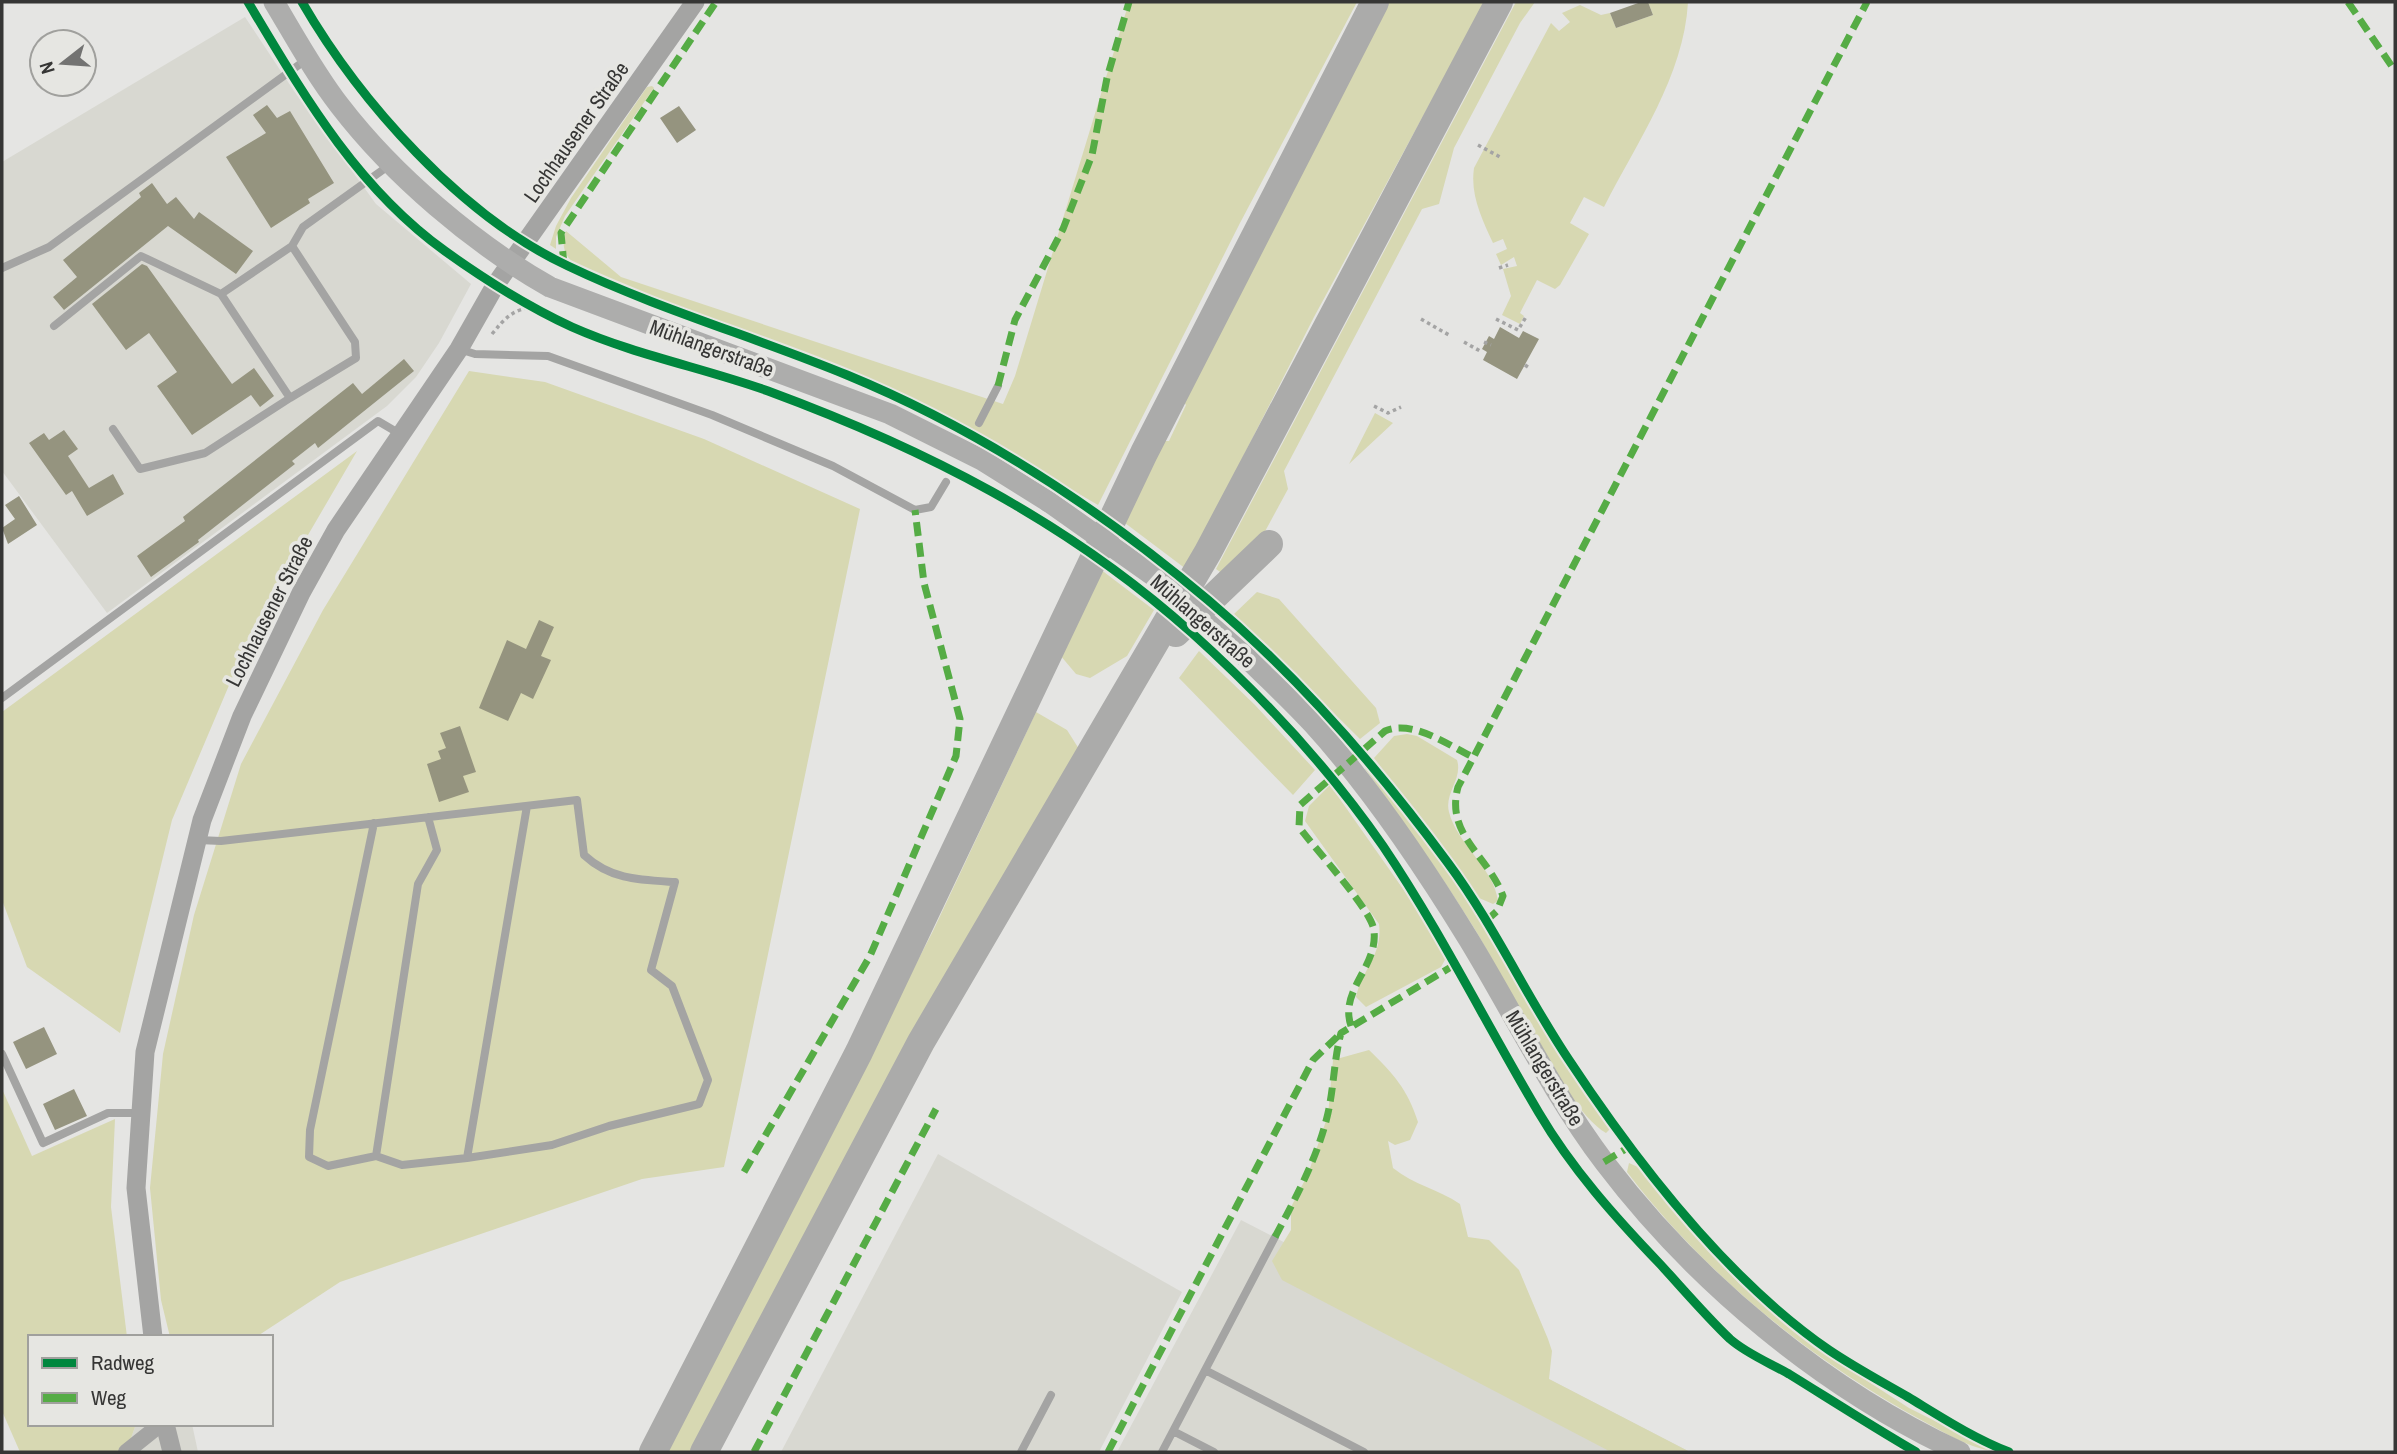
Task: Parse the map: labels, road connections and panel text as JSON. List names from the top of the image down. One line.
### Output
{"streets":{"main road":["Mühlangerstraße"],"street":["Lochhausener Straße"]},"crossings":[["Lochhausener Straße","Mühlangerstraße"]],"legend":["Radweg","Weg"],"north":"left"}
